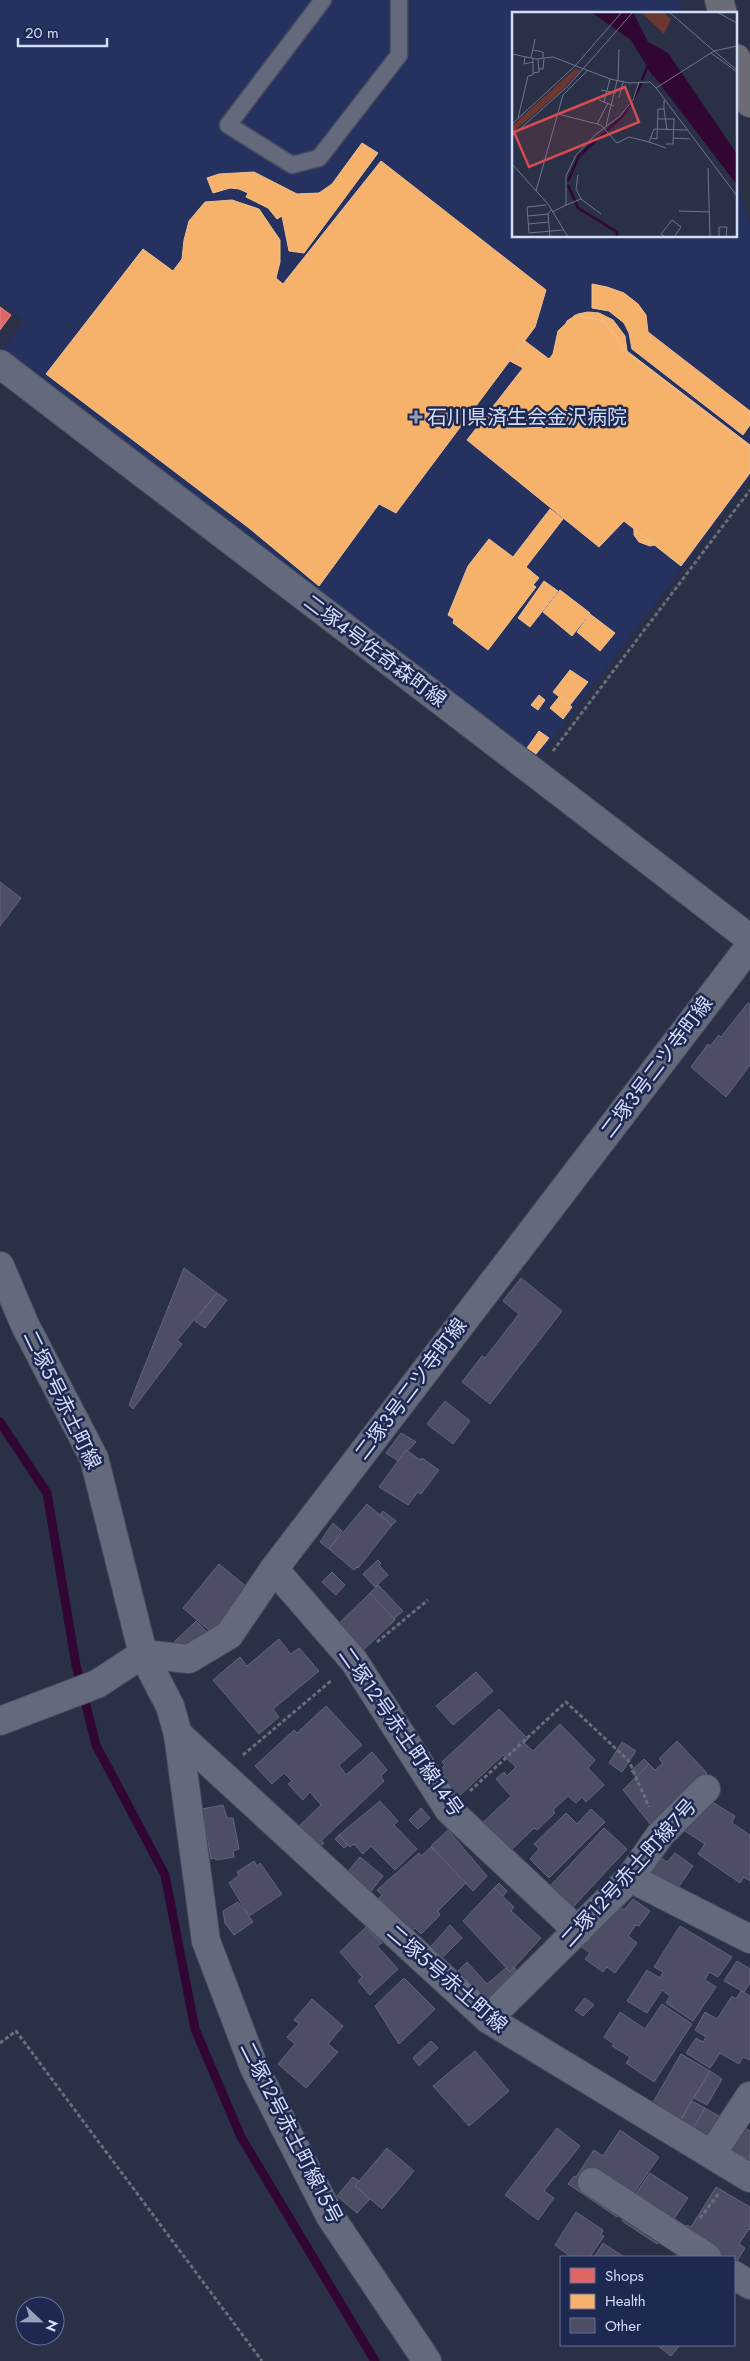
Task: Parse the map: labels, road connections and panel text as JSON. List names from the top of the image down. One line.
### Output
{"streets":{"street":["二塚4号佐奇森町線","二塚3号二ツ寺町線","二塚5号赤土町線","二塚12号赤土町線14号","二塚12号赤土町線7号","二塚12号赤土町線15号"]},"crossings":[["二塚3号二ツ寺町線","二塚5号赤土町線"],["二塚3号二ツ寺町線","二塚12号赤土町線14号"],["二塚3号二ツ寺町線","二塚12号赤土町線15号"],["二塚5号赤土町線","二塚12号赤土町線7号"],["二塚5号赤土町線","二塚12号赤土町線15号"],["二塚12号赤土町線14号","二塚12号赤土町線7号"]],"places":{"health":["石川県済生会金沢病院"]},"legend":["Shops","Health","Other"],"scale_bar":"20 m","north":"right"}
